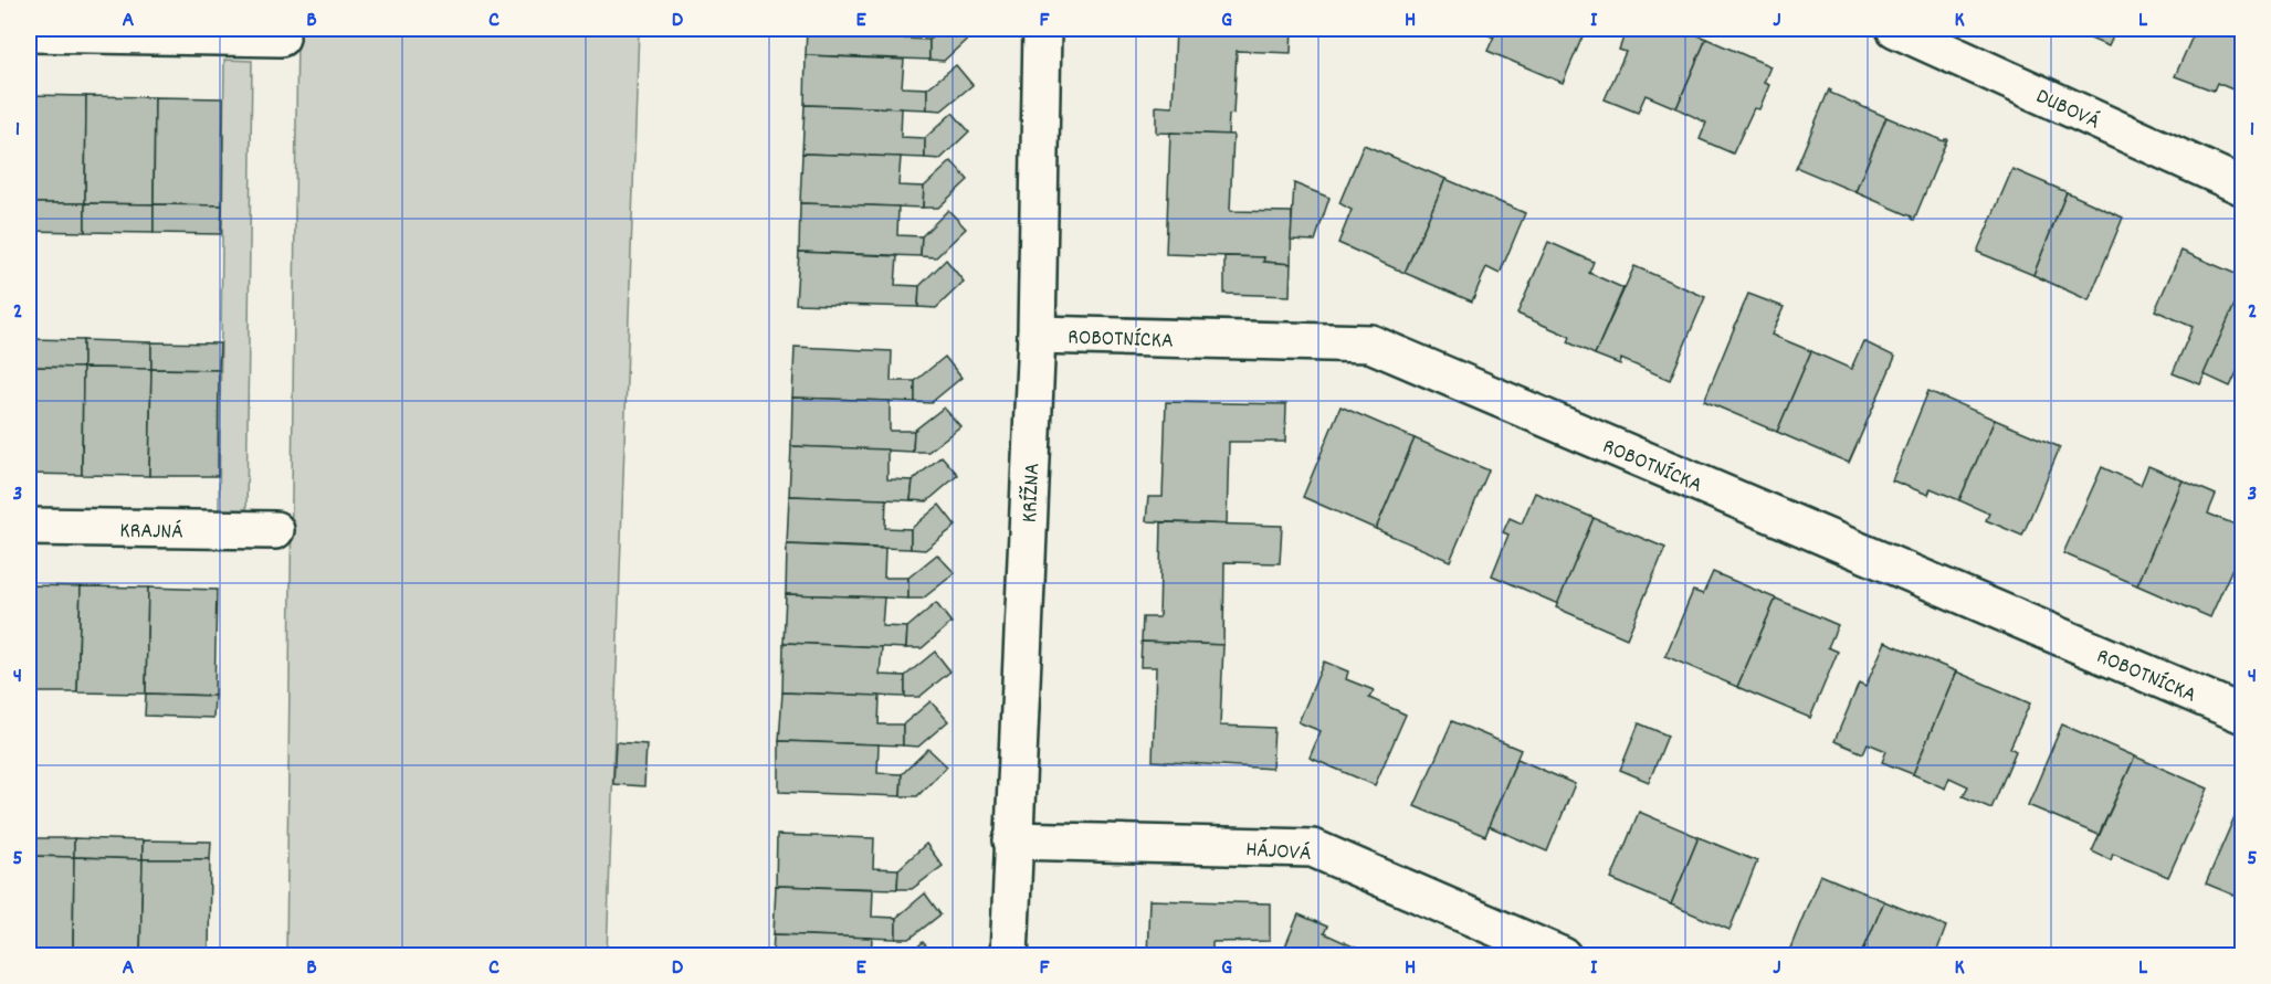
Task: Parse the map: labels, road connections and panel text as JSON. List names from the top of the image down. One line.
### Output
{"streets":{"street":["DUBOVÁ","ROBOTNÍCKA","KRÍŽNA","KRAJNÁ","HÁJOVÁ"]},"crossings":[["ROBOTNÍCKA","KRÍŽNA"],["KRÍŽNA","HÁJOVÁ"]],"grid":{"columns":["A","B","C","D","E","F","G","H","I","J","K","L"],"rows":["1","2","3","4","5"]}}
